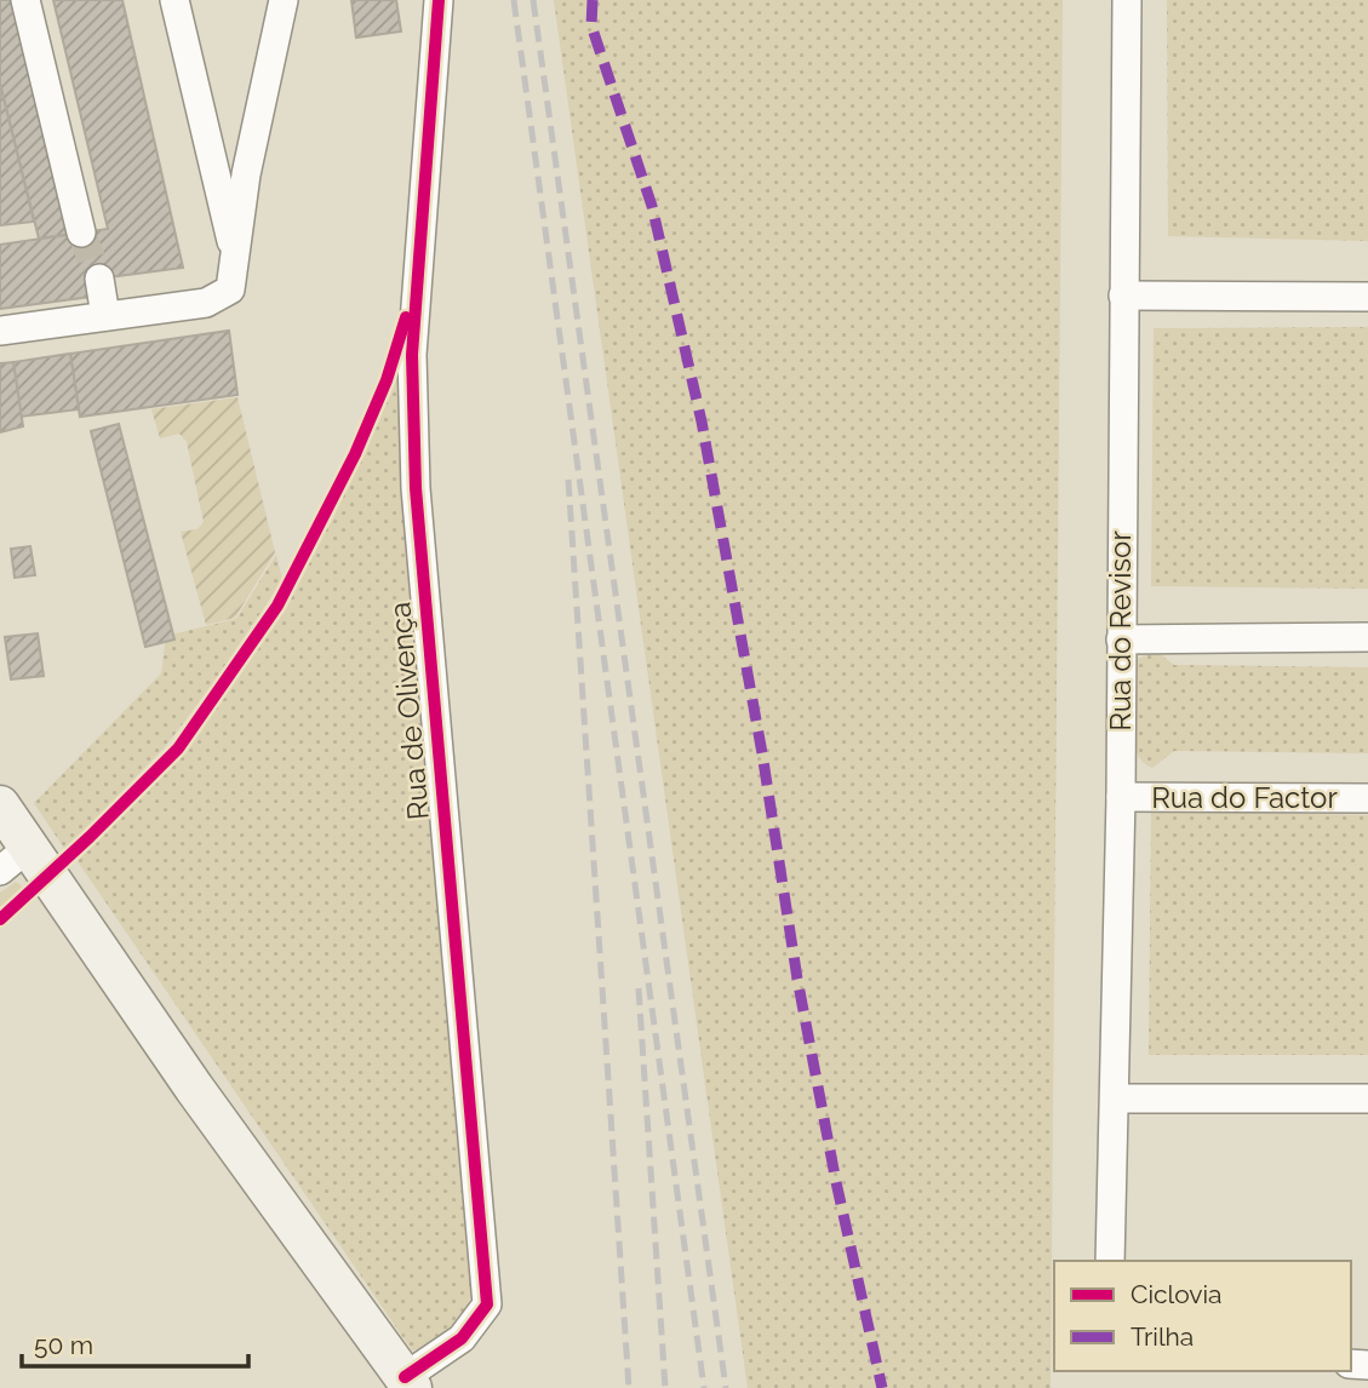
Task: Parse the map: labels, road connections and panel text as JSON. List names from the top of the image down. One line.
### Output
{"streets":{"street":["Rua do Revisor","Rua de Olivença","Rua do Factor"]},"crossings":[["Rua do Revisor","Rua do Factor"]],"legend":["Ciclovia","Trilha"],"scale_bar":"50 m"}
